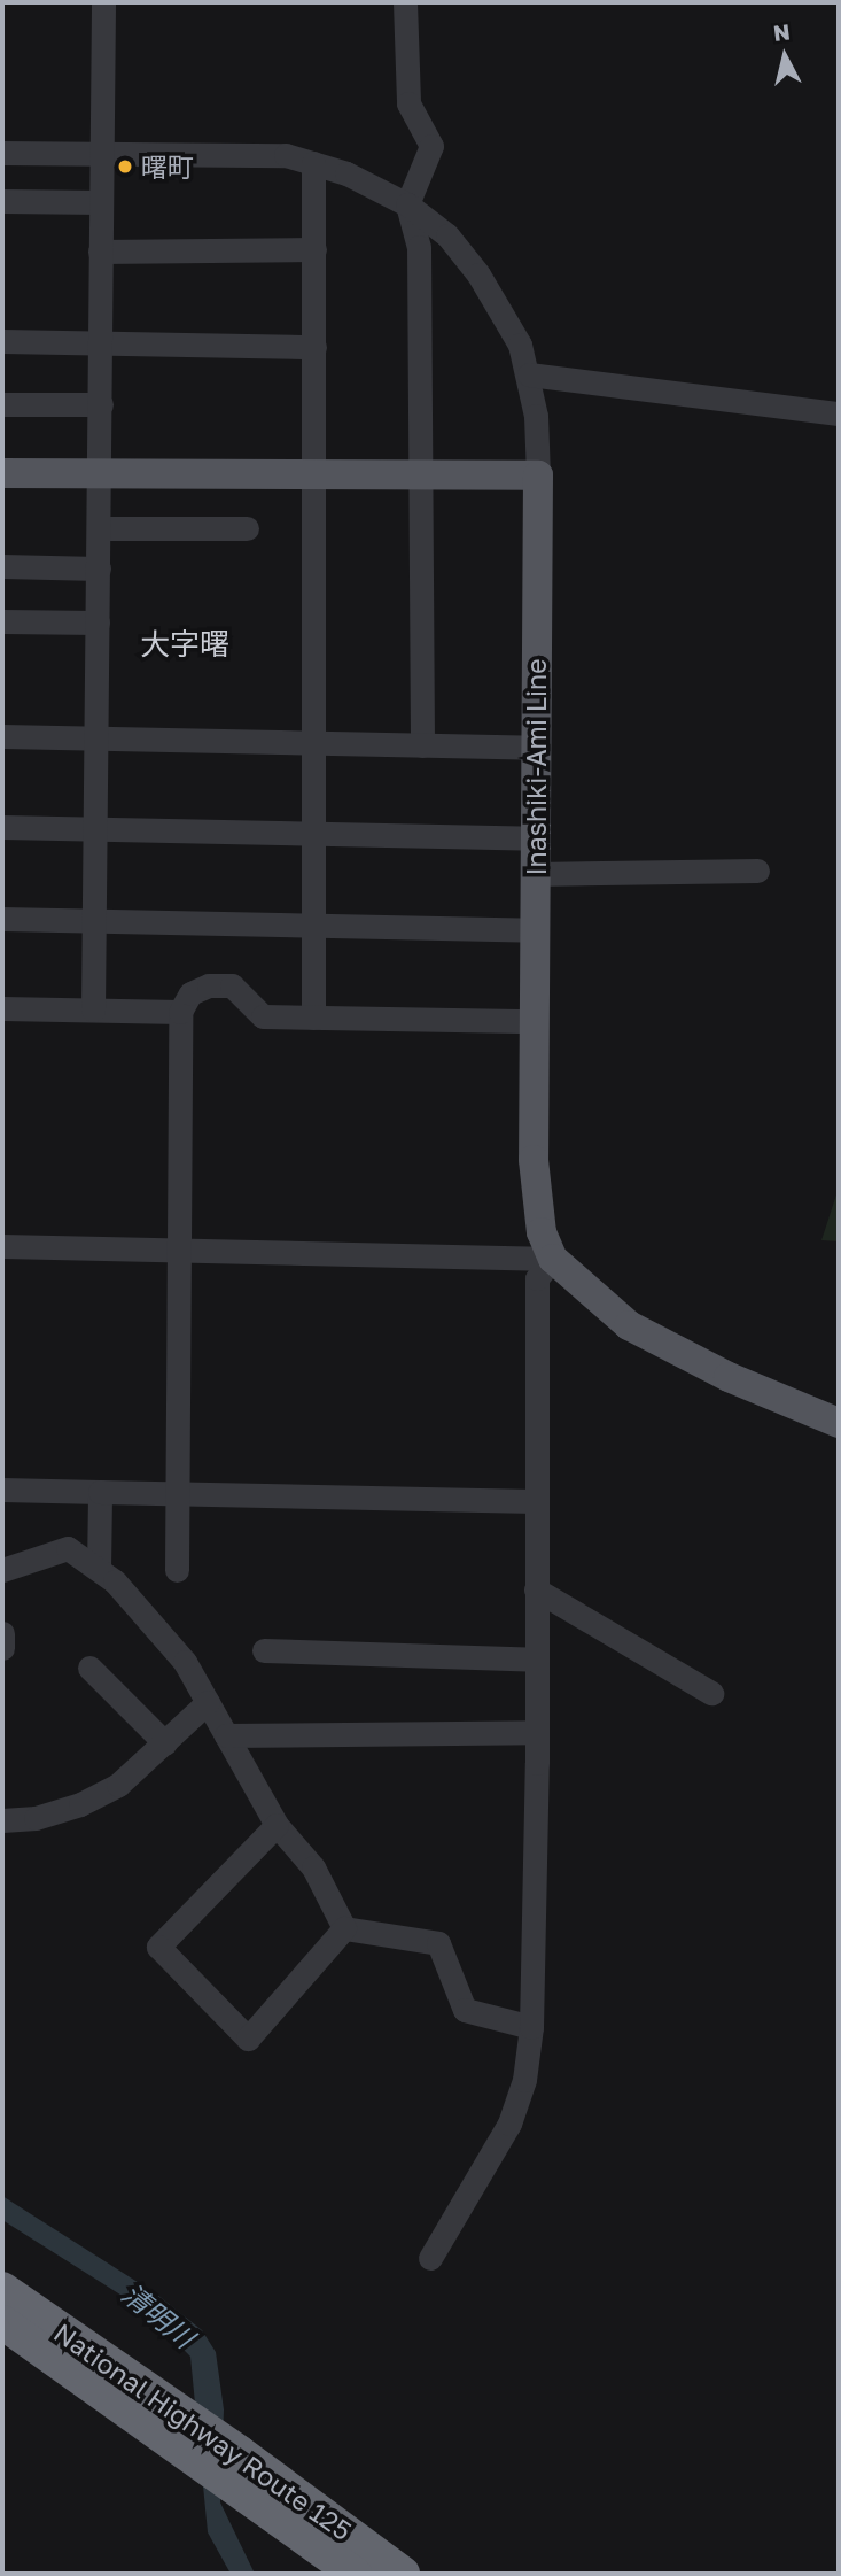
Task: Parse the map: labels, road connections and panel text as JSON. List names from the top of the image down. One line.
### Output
{"streets":{"highway":["National Highway Route 125"],"main road":["Inashiki-Ami Line"]},"districts":["大字曙"],"water":["清明川"],"places":["曙町"],"north":"top"}
